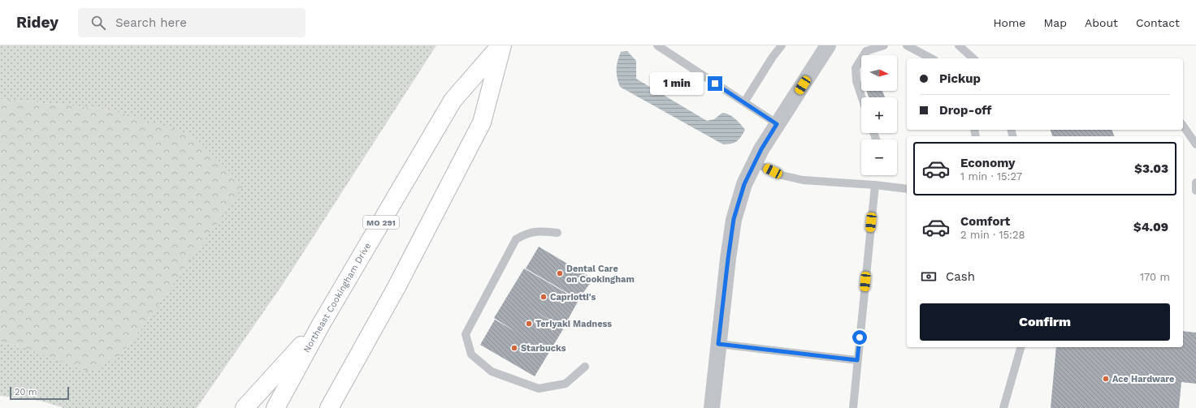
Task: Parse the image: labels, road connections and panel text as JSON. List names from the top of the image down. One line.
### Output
{"streets":{"main road":["MO 291","Northeast Cookingham Drive"]},"places":["Dental Care on Cookingham","Capriotti's","Teriyaki Madness","Starbucks","Ace Hardware"],"scale_bar":"20 m","north":"right","page":{"header":"Ridey","search":"Search here","nav":["Home","Map","About","Contact"],"map_buttons":["+","−"],"banner":["Pickup","Drop-off"],"bubble":"1 min","list":[{"name":"Economy","note":"1 min · 15:27","value":"$3.03"},{"name":"Comfort","note":"2 min · 15:28","value":"$4.09"}],"pay":["Cash","170 m"],"buttons":"Confirm","scale":"20 m"}}
